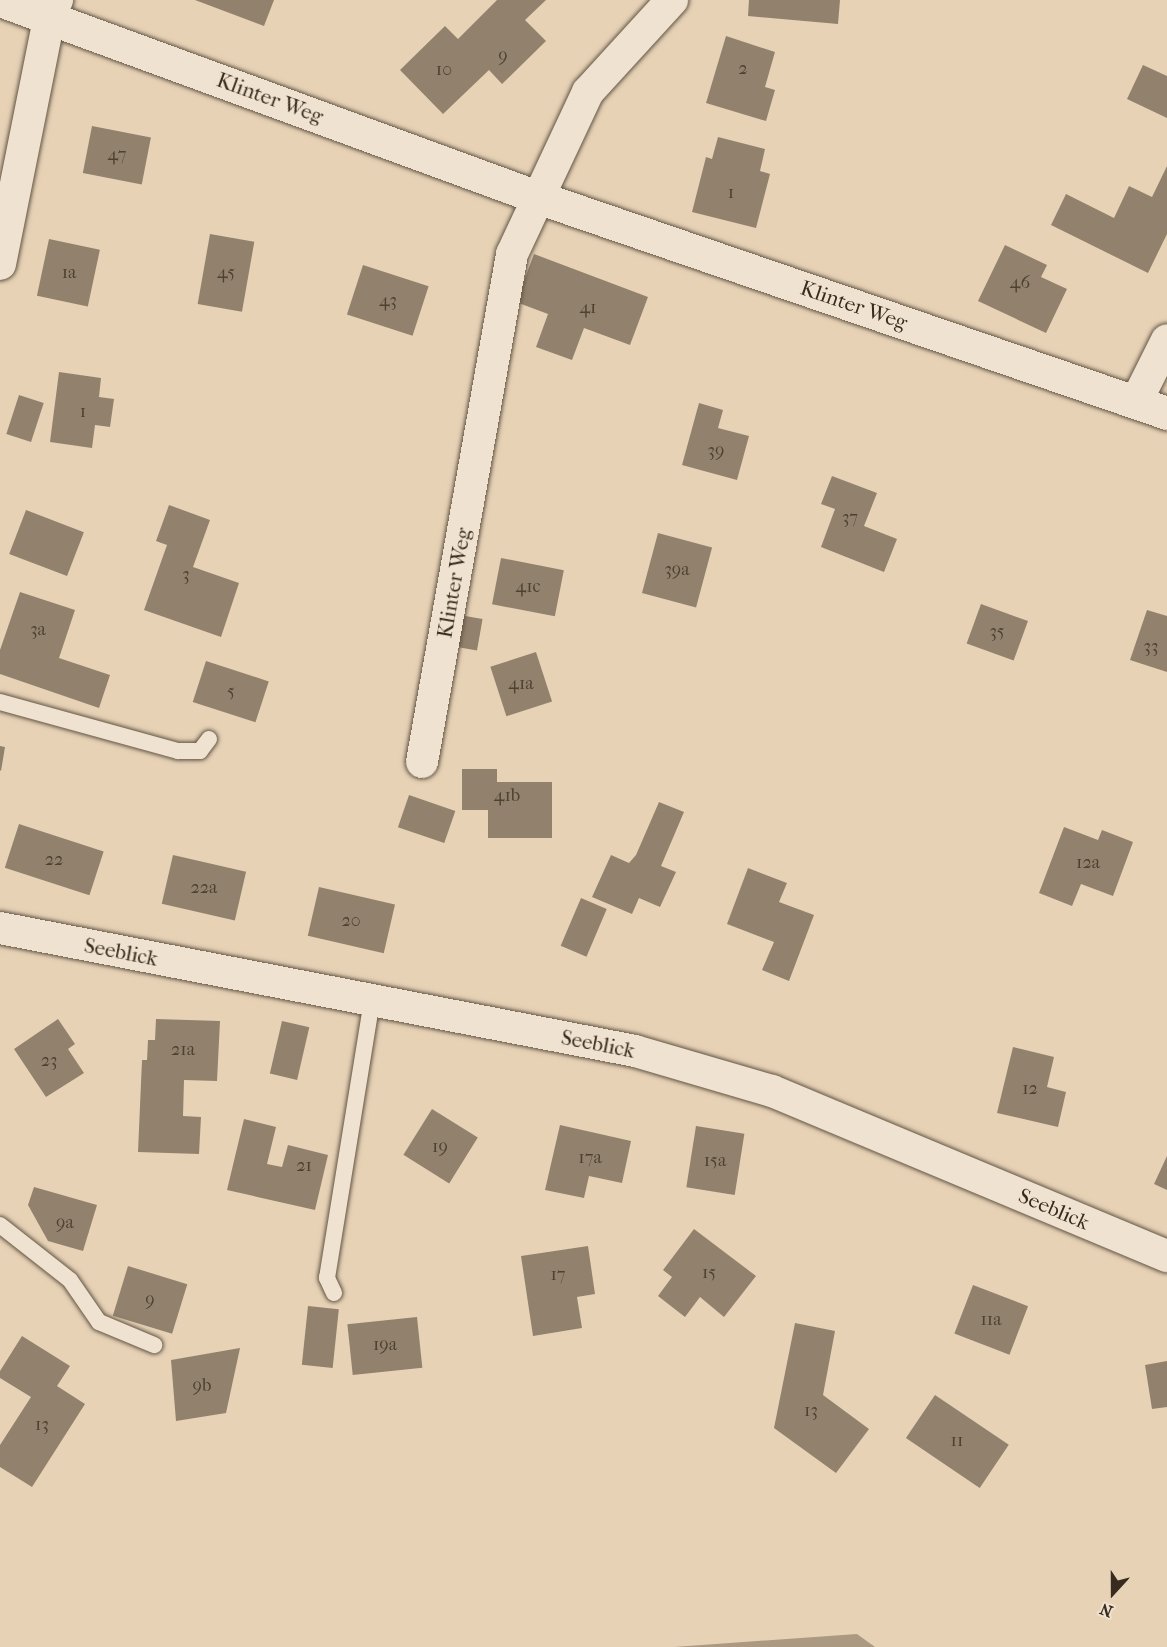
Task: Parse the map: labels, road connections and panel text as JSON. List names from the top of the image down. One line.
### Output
{"streets":{"street":["Klinter Weg","Seeblick"]},"house_numbers":["9","2","10","47","1","1a","45","46","43","41","1","39","37","39a","3","41c","3a","35","33","41a","5","41b","22","12a","22a","20","21a","23","12","19","17a","15a","21","9a","15","17","9","11a","19a","9b","13","13","11"],"north":"bottom"}
